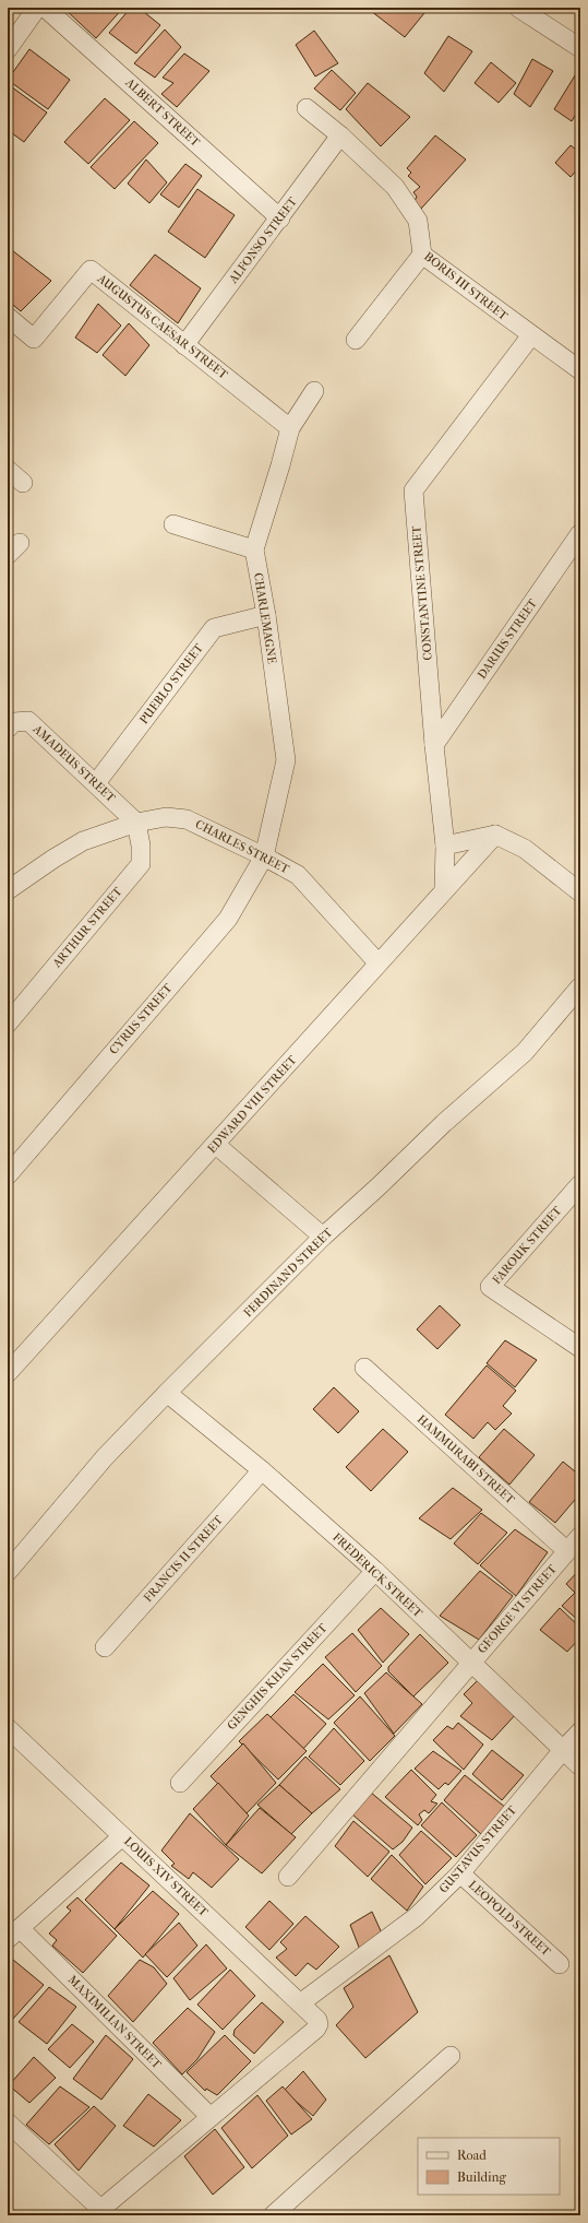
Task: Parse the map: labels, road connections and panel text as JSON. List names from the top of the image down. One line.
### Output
{"streets":{"street":["ALBERT STREET","ALFONSO STREET","BORIS III STREET","AUGUSTUS CAESAR STREET","CONSTANTINE STREET","CHARLEMAGNE","DARIUS STREET","PUEBLO STREET","AMADEUS STREET","CHARLES STREET","ARTHUR STREET","CYRUS STREET","EDWARD VIII STREET","FAROUK STREET","FERDINAND STREET","HAMMURABI STREET","FRANCIS II STREET","FREDERICK STREET","GEORGE VI STREET","GENGHIS KHAN STREET","GUSTAVUS STREET","LOUIS XIV STREET","LEOPOLD STREET","MAXIMILIAN STREET"]},"crossings":[["ALBERT STREET","ALFONSO STREET"],["ALFONSO STREET","BORIS III STREET"],["ALFONSO STREET","AUGUSTUS CAESAR STREET"],["BORIS III STREET","CONSTANTINE STREET"],["AUGUSTUS CAESAR STREET","CHARLEMAGNE"],["CONSTANTINE STREET","DARIUS STREET"],["CONSTANTINE STREET","EDWARD VIII STREET"],["CHARLEMAGNE","PUEBLO STREET"],["CHARLEMAGNE","CHARLES STREET"],["CHARLEMAGNE","CYRUS STREET"],["PUEBLO STREET","AMADEUS STREET"],["AMADEUS STREET","CHARLES STREET"],["AMADEUS STREET","ARTHUR STREET"],["CHARLES STREET","ARTHUR STREET"],["CHARLES STREET","CYRUS STREET"],["CHARLES STREET","EDWARD VIII STREET"],["FERDINAND STREET","FREDERICK STREET"],["HAMMURABI STREET","GEORGE VI STREET"],["FRANCIS II STREET","FREDERICK STREET"],["FREDERICK STREET","GEORGE VI STREET"],["FREDERICK STREET","GENGHIS KHAN STREET"],["FREDERICK STREET","GUSTAVUS STREET"],["GUSTAVUS STREET","LOUIS XIV STREET"],["GUSTAVUS STREET","LEOPOLD STREET"],["LOUIS XIV STREET","MAXIMILIAN STREET"]],"legend":["Road","Building"]}
